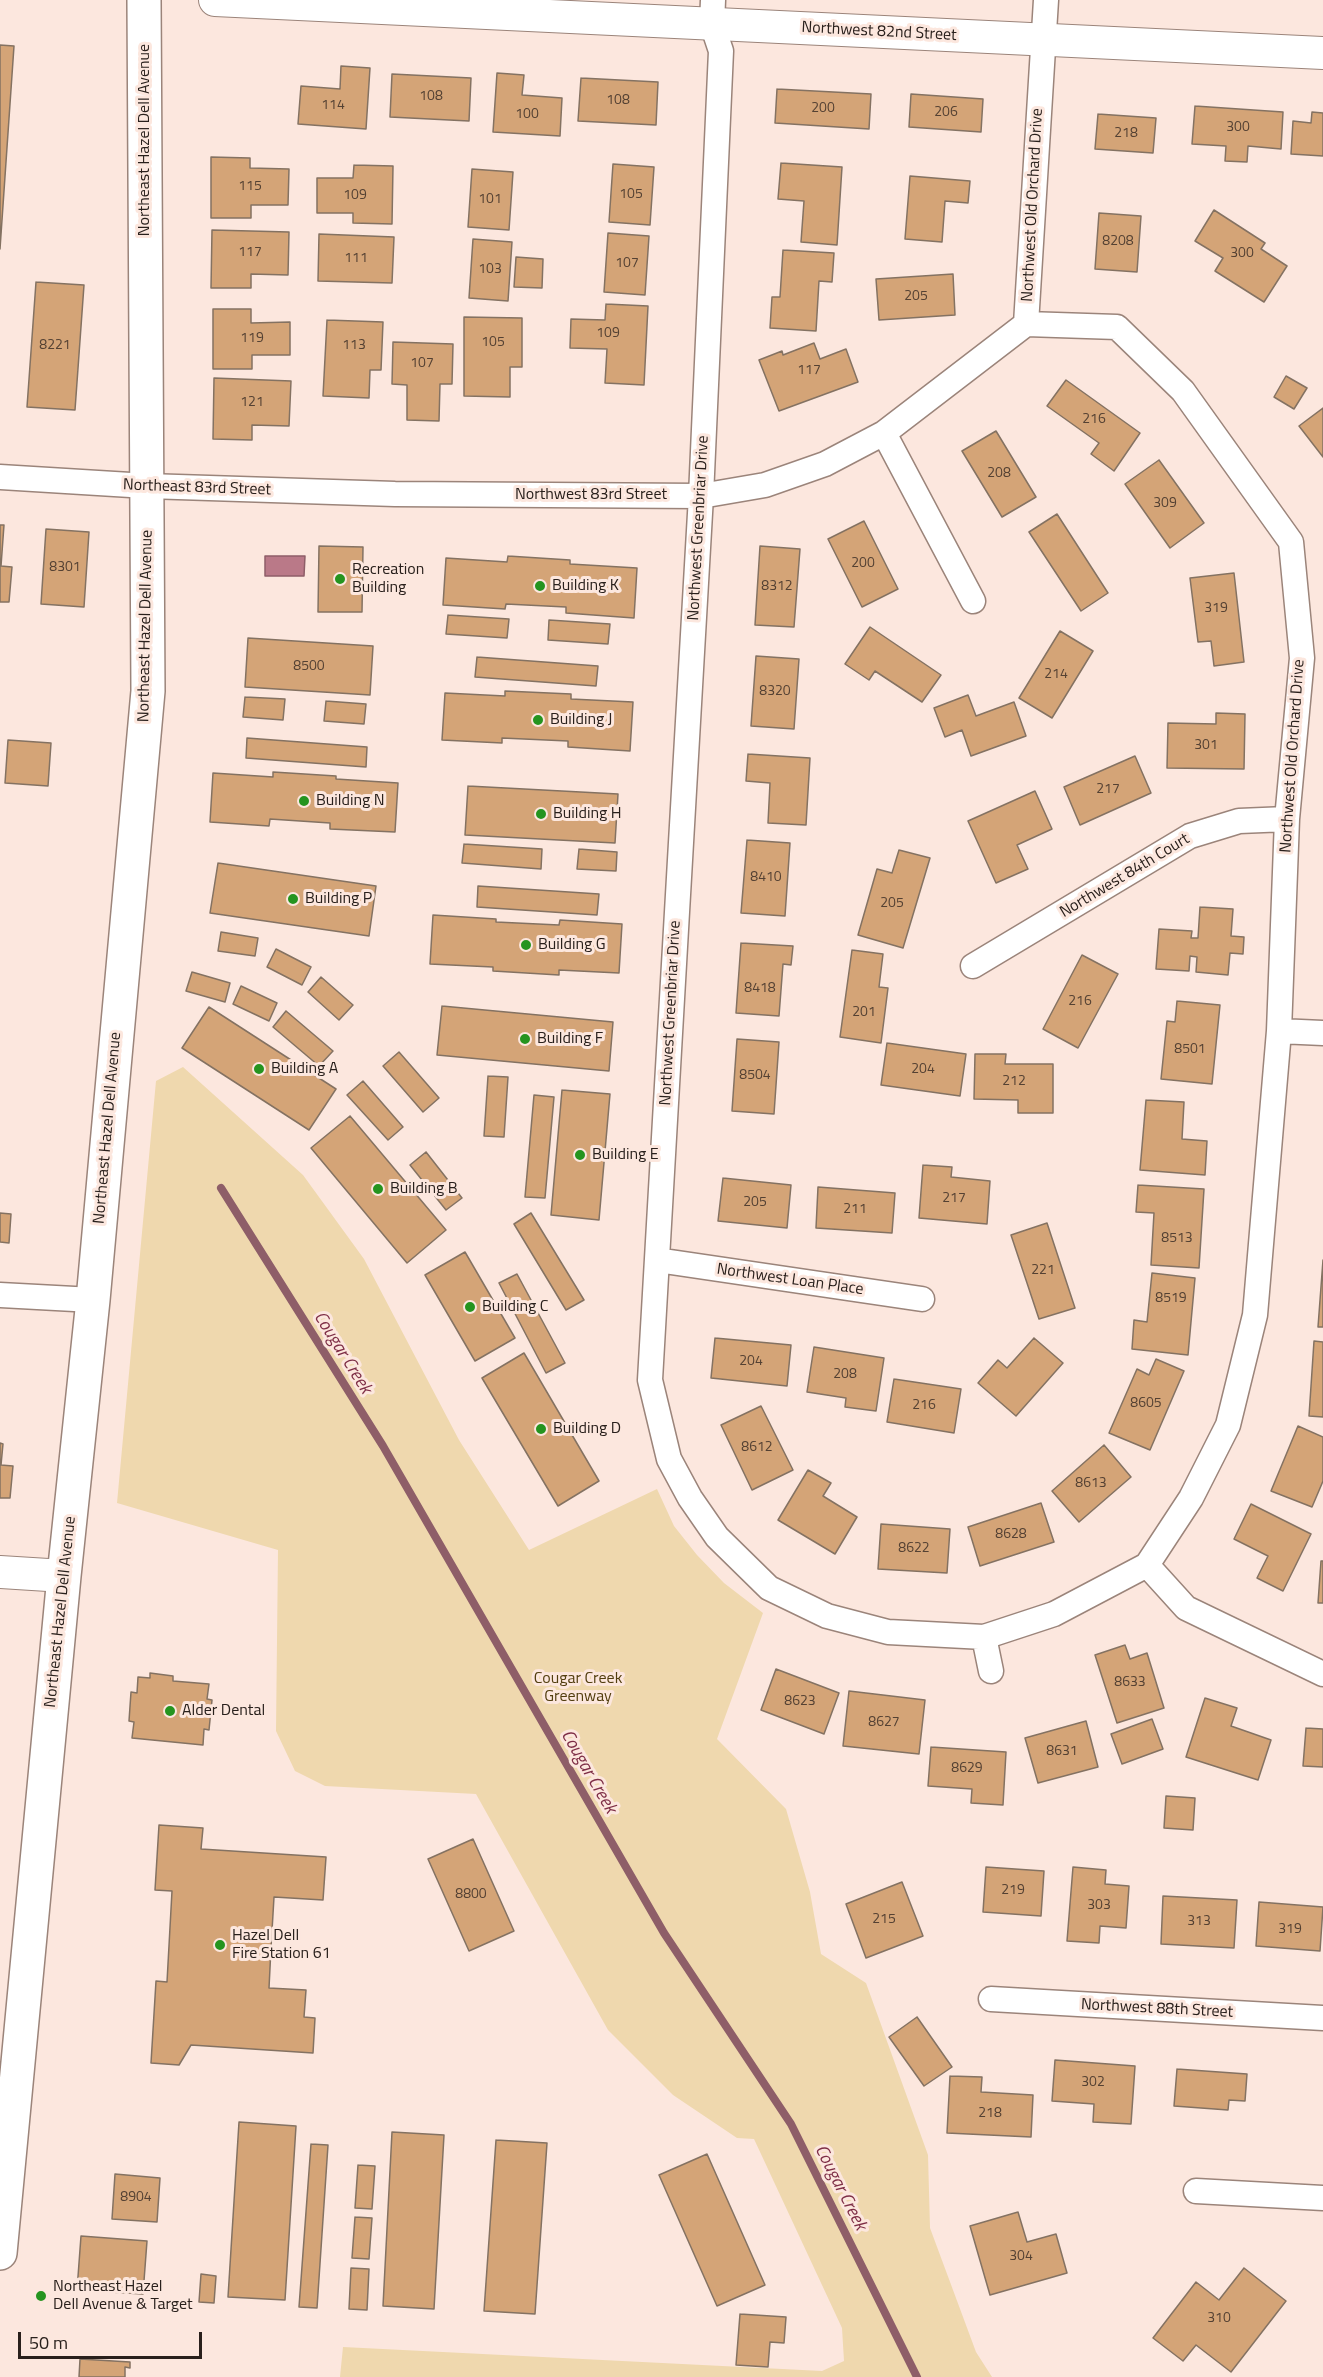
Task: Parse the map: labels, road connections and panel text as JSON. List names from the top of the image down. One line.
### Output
{"streets":{"main road":["Northeast Hazel Dell Avenue"],"street":["Northwest 82nd Street","Northwest Old Orchard Drive","Northeast 83rd Street","Northwest 83rd Street","Northwest Greenbriar Drive","Northwest 84th Court","Northwest Loan Place","Northwest 88th Street"]},"crossings":[["Northwest 82nd Street","Northwest Old Orchard Drive"],["Northwest 82nd Street","Northwest Greenbriar Drive"],["Northeast Hazel Dell Avenue","Northeast 83rd Street"],["Northwest Old Orchard Drive","Northwest 83rd Street"],["Northwest Old Orchard Drive","Northwest Greenbriar Drive"],["Northwest Old Orchard Drive","Northwest 84th Court"],["Northeast 83rd Street","Northwest 83rd Street"],["Northwest 83rd Street","Northwest Greenbriar Drive"],["Northwest Greenbriar Drive","Northwest Loan Place"]],"water":["Cougar Creek"],"parks":["Cougar Creek Greenway"],"places":["Recreation Building","Building K","Building J","Building N","Building H","Building P","Building G","Building F","Building A","Building E","Building B","Building C","Building D","Alder Dental","Hazel Dell Fire Station 61","Northeast Hazel Dell Avenue & Target"],"house_numbers":["108","108","114","200","206","100","300","218","115","105","109","101","8208","117","300","111","107","103","205","109","119","105","8221","113","107","117","121","216","208","309","200","8301","8312","319","8500","214","8320","301","217","8410","205","8418","216","201","8501","204","8504","212","217","205","211","8513","221","8519","204","208","8605","216","8612","8613","8628","8622","8633","8623","8627","8631","8629","219","8800","303","215","313","319","302","218","8904","304","310"],"scale_bar":"50 m"}
